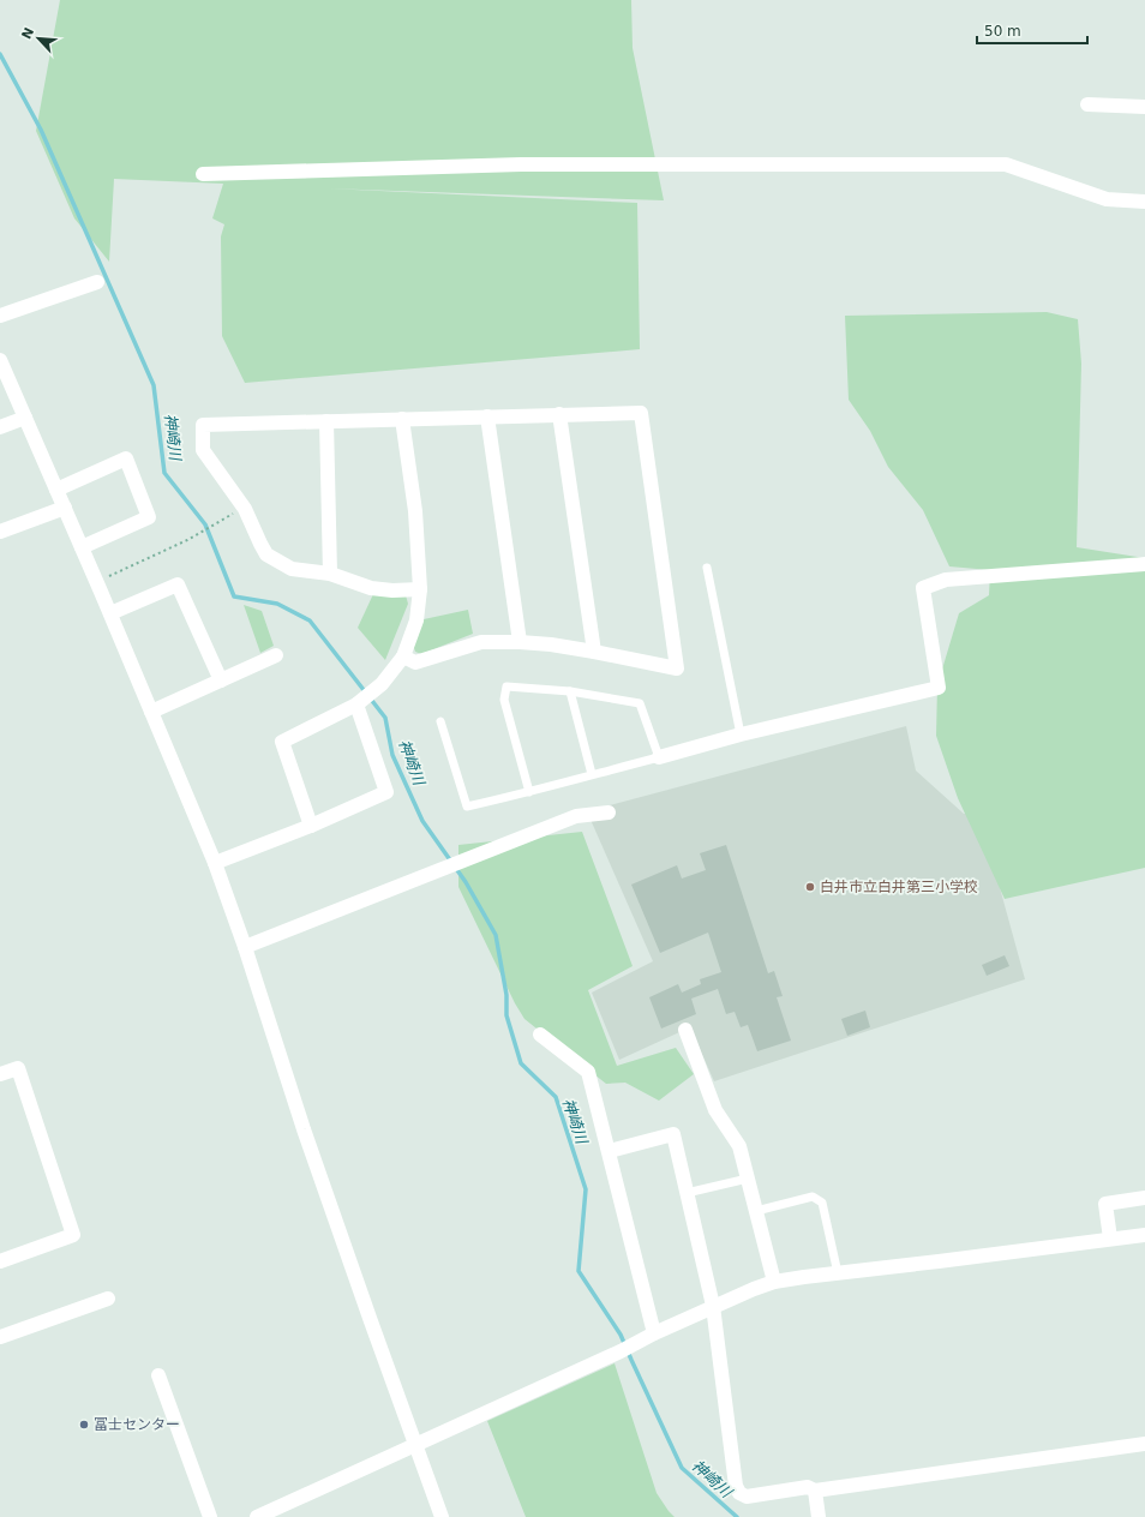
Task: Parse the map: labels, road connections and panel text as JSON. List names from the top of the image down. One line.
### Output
{"water":["神崎川"],"places":["白井市立白井第三小学校","冨士センター"],"scale_bar":"50 m","north":"top left"}
